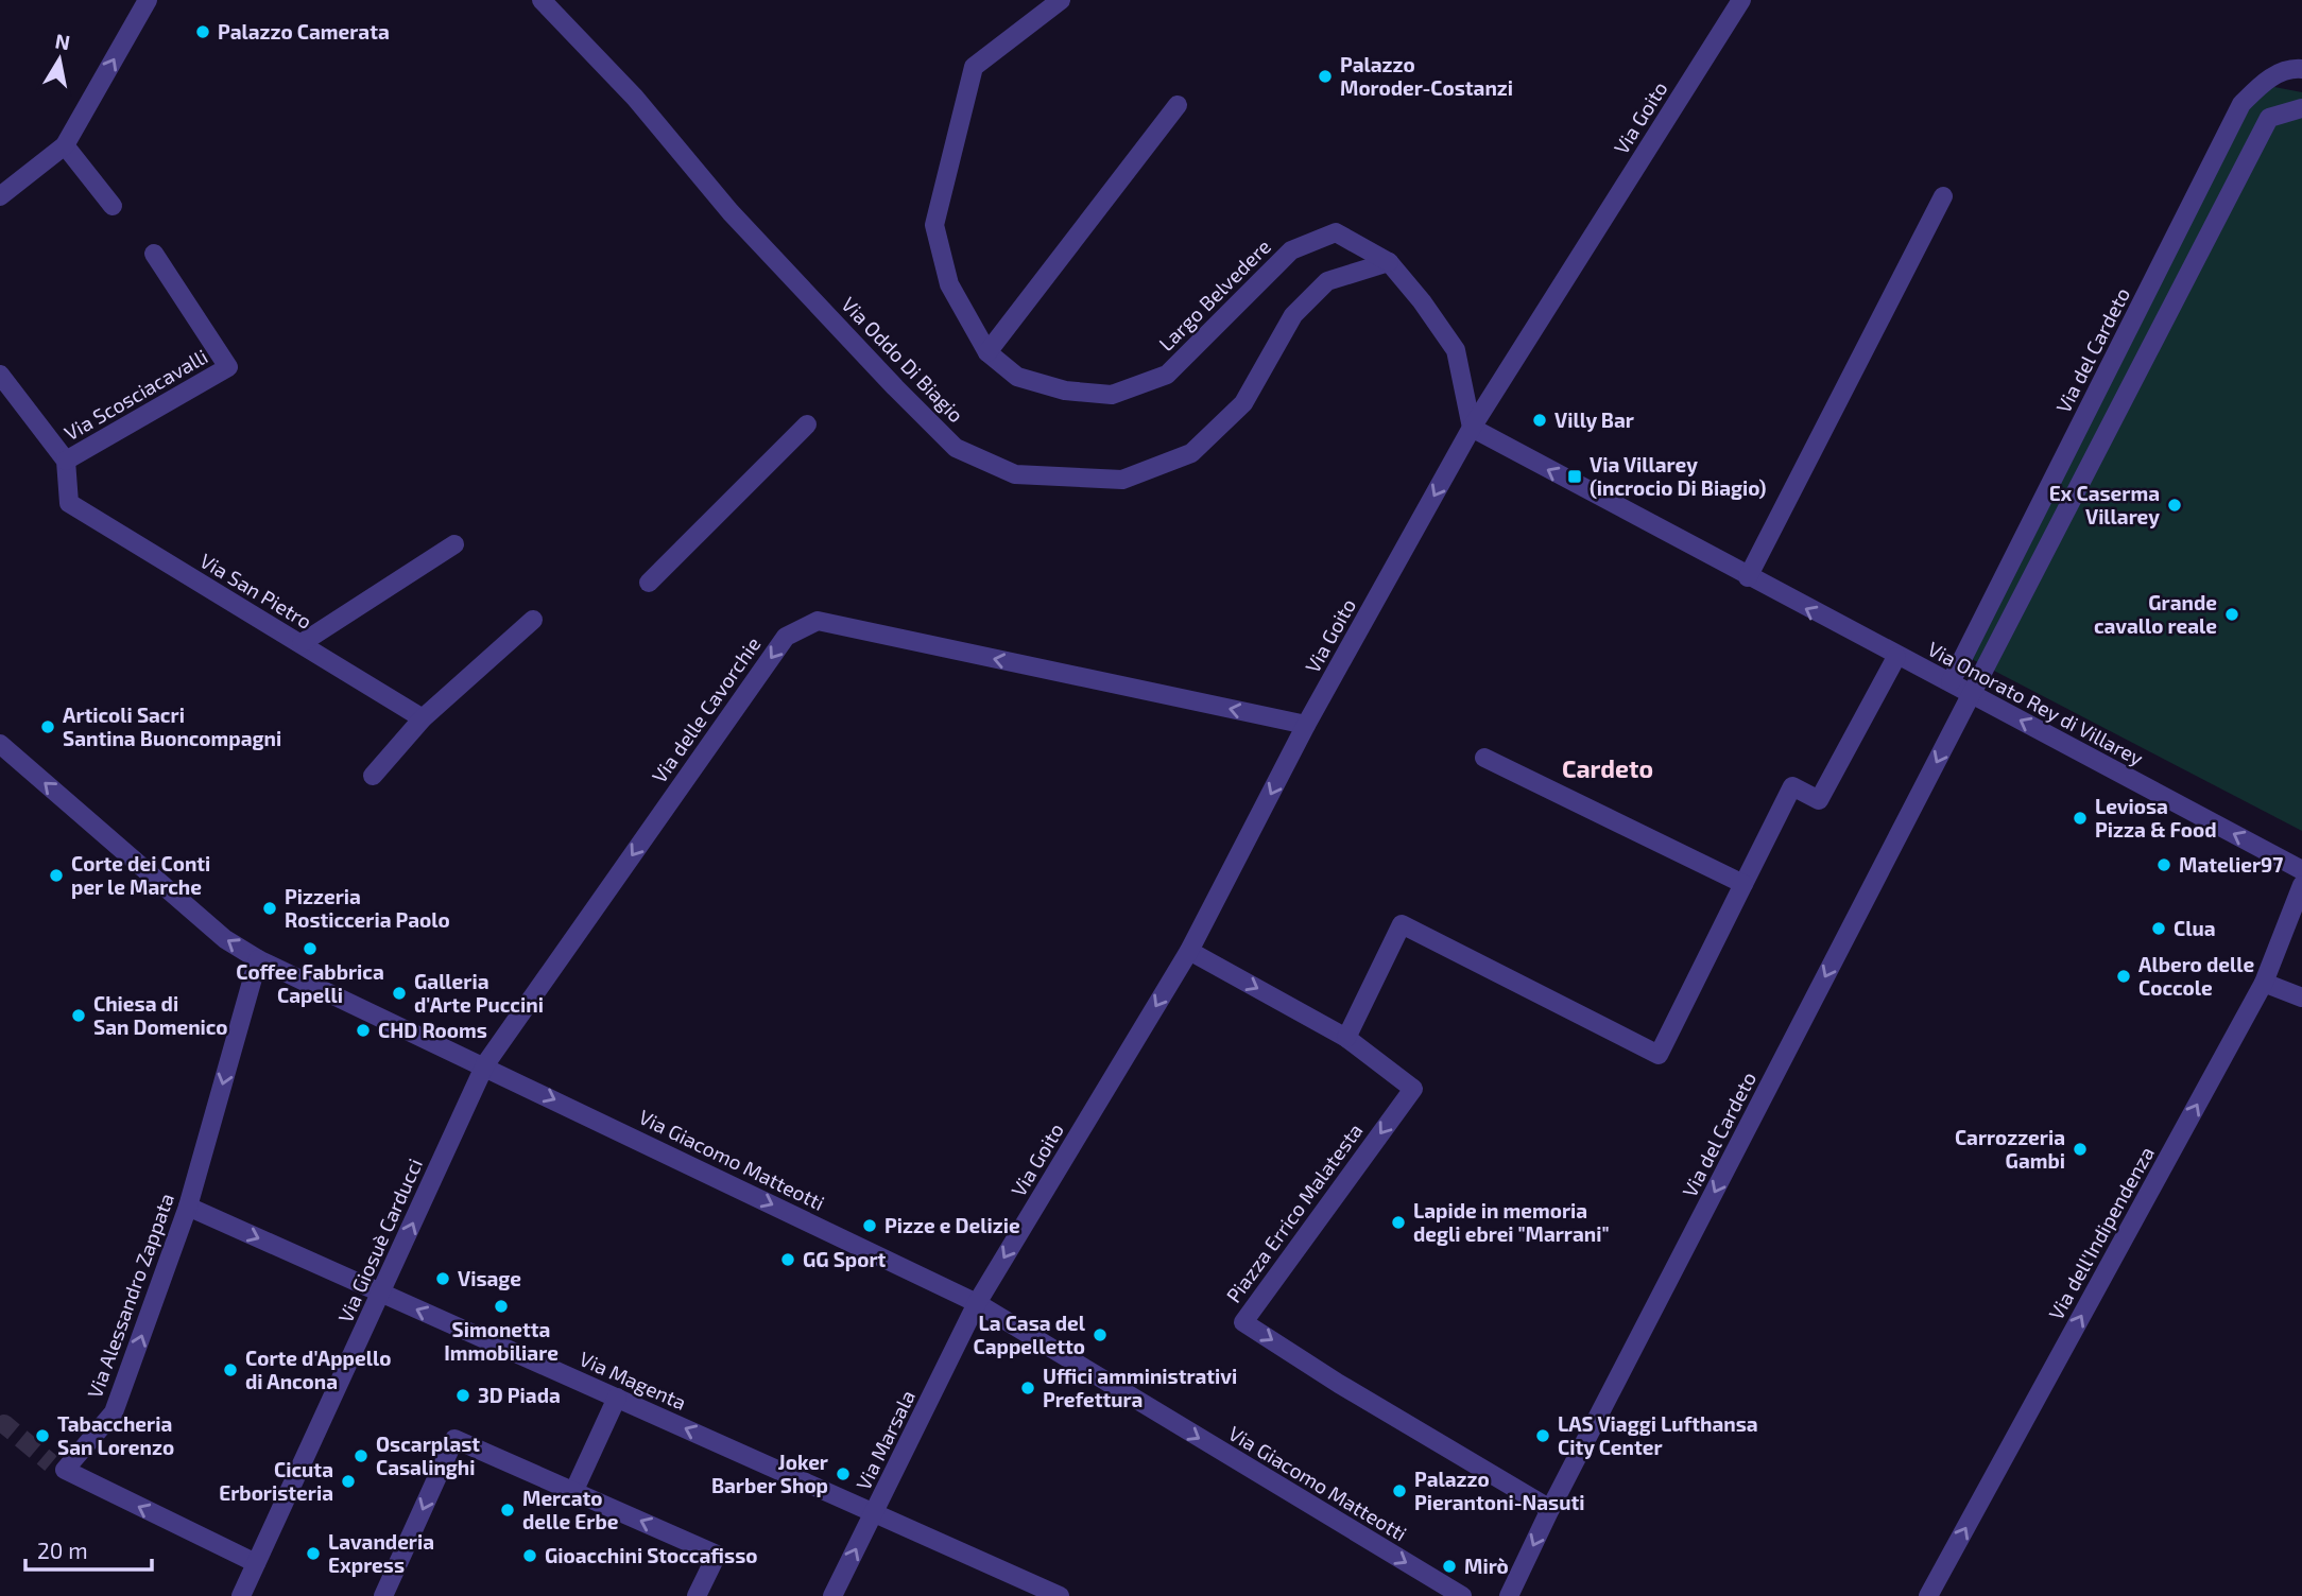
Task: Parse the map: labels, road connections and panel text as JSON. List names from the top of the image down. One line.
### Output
{"streets":{"street":["Via Goito","Largo Belvedere","Via del Cardeto","Via Oddo Di Biagio","Via Scosciacavalli","Via San Pietro","Via Onorato Rey di Villarey","Via delle Cavorchie","Via Giacomo Matteotti","Piazza Errico Malatesta","Via dell'Indipendenza","Via Giosuè Carducci","Via Alessandro Zappata","Via Magenta","Via Marsala"]},"crossings":[["Via Goito","Via Onorato Rey di Villarey"],["Via Goito","Via delle Cavorchie"],["Via Goito","Via Giacomo Matteotti"],["Via Goito","Piazza Errico Malatesta"],["Via Goito","Via Marsala"],["Largo Belvedere","Via Oddo Di Biagio"],["Via del Cardeto","Via Onorato Rey di Villarey"],["Via del Cardeto","Piazza Errico Malatesta"],["Via Scosciacavalli","Via San Pietro"],["Via delle Cavorchie","Via Giacomo Matteotti"],["Via delle Cavorchie","Via Giosuè Carducci"],["Via Giacomo Matteotti","Via Giosuè Carducci"],["Via Giacomo Matteotti","Via Alessandro Zappata"],["Via Giacomo Matteotti","Via Marsala"],["Via Giosuè Carducci","Via Alessandro Zappata"],["Via Giosuè Carducci","Via Magenta"],["Via Alessandro Zappata","Via Magenta"],["Via Magenta","Via Marsala"]],"one_way":["Via Goito","Via del Cardeto","Via Onorato Rey di Villarey","Via delle Cavorchie","Via dell'Indipendenza","Via Giosuè Carducci"],"districts":["Cardeto"],"places":{"other":["Palazzo Camerata","Palazzo Moroder-Costanzi","Villy Bar","Ex Caserma Villarey","Grande cavallo reale","Articoli Sacri Santina Buoncompagni","Leviosa Pizza & Food","Matelier97","Corte dei Conti per le Marche","Pizzeria Rosticceria Paolo","Clua","Coffee Fabbrica Capelli","Albero delle Coccole","Galleria d'Arte Puccini","Chiesa di San Domenico","CHD Rooms","Carrozzeria Gambi","Lapide in memoria degli ebrei \"Marrani\"","Pizze e Delizie","GG Sport","Visage","Simonetta Immobiliare","La Casa del Cappelletto","Corte d'Appello di Ancona","Uffici amministrativi Prefettura","3D Piada","Tabaccheria San Lorenzo","LAS Viaggi Lufthansa City Center","Oscarplast Casalinghi","Joker Barber Shop","Cicuta Erboristeria","Palazzo Pierantoni-Nasuti","Mercato delle Erbe","Lavanderia Express","Gioacchini Stoccafisso","Mirò"],"transit":["Via Villarey (incrocio Di Biagio)"]},"scale_bar":"20 m","north":"top"}
